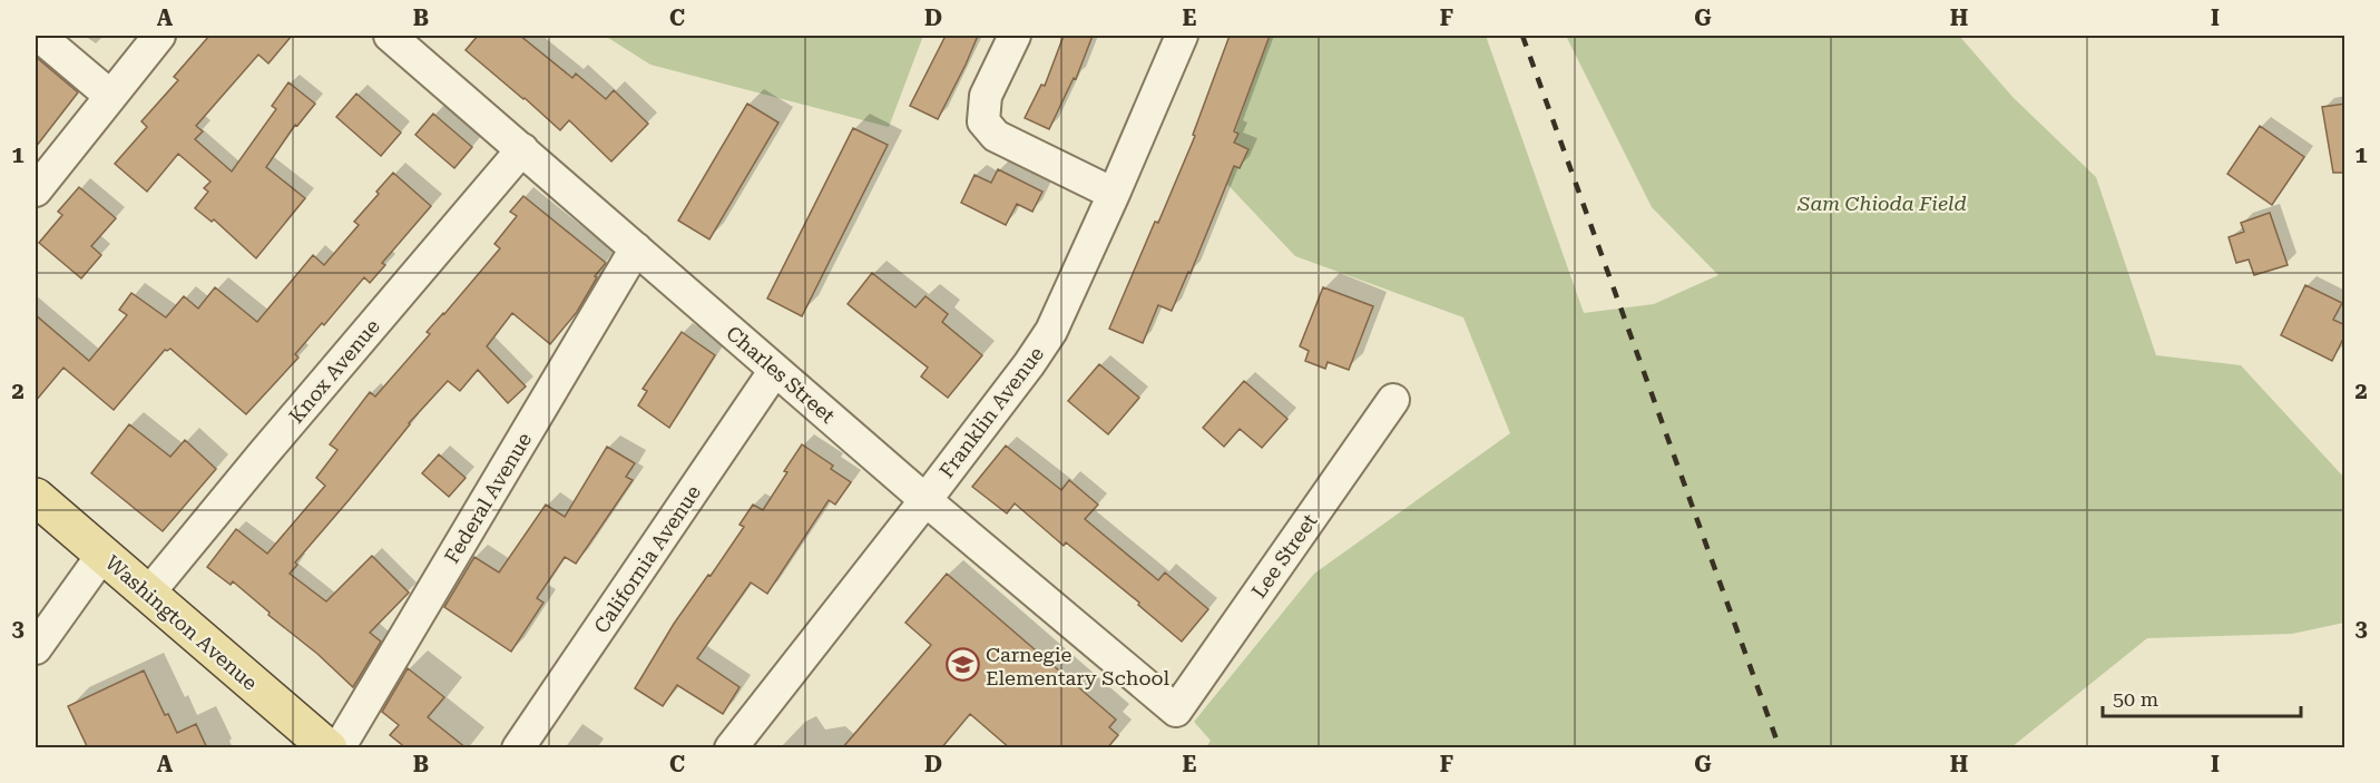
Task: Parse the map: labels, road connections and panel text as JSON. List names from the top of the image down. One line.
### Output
{"streets":{"main road":["Washington Avenue"],"street":["Knox Avenue","Charles Street","Franklin Avenue","Federal Avenue","Lee Street","California Avenue"]},"crossings":[["Knox Avenue","Charles Street"],["Knox Avenue","Washington Avenue"],["Charles Street","Franklin Avenue"],["Charles Street","Federal Avenue"],["Charles Street","Lee Street"],["Charles Street","California Avenue"]],"parks":["Sam Chioda Field"],"places":{"school or university":["Carnegie Elementary School"]},"scale_bar":"50 m","grid":{"columns":["A","B","C","D","E","F","G","H","I"],"rows":["1","2","3"]}}
